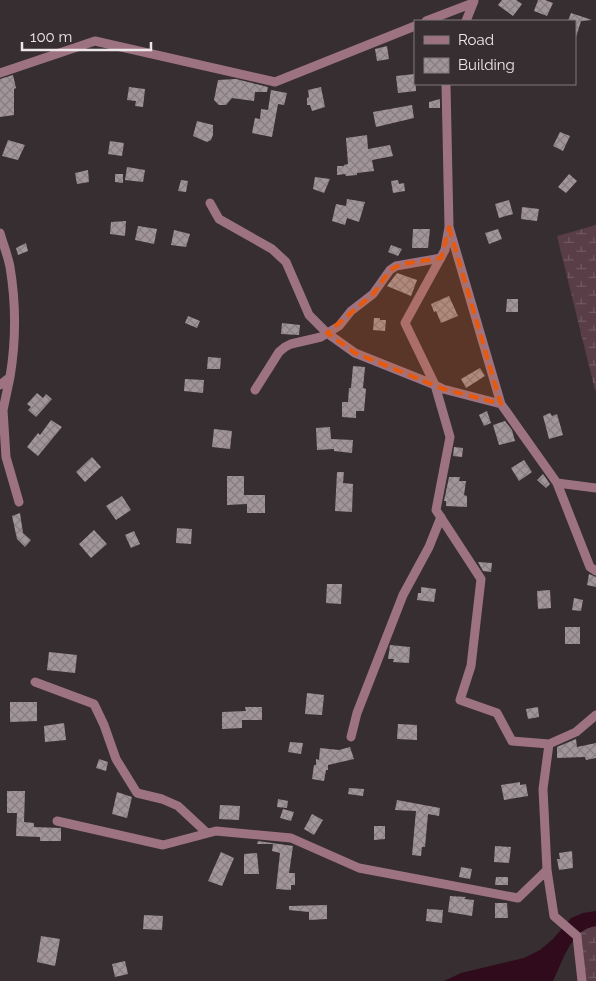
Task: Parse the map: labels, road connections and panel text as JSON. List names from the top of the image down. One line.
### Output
{"legend":["Road","Building"],"scale_bar":"100 m"}
